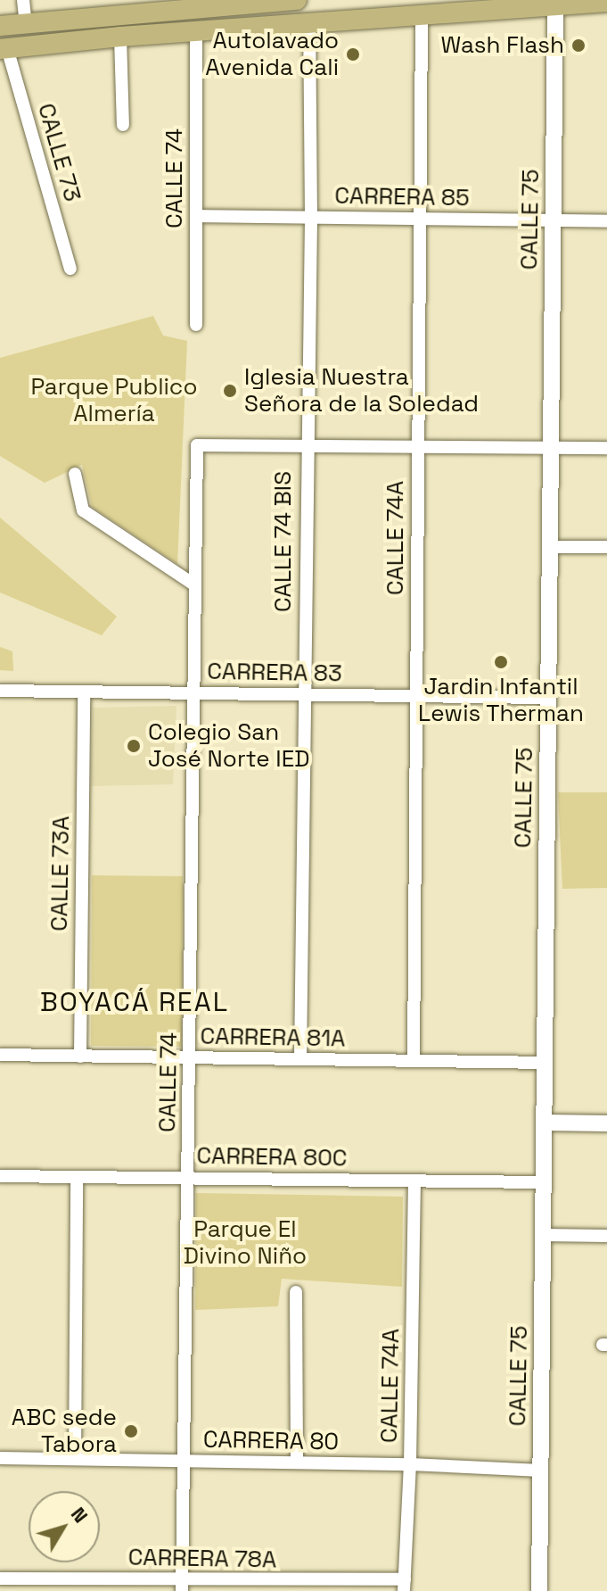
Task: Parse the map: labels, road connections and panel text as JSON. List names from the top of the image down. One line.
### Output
{"streets":{"street":["CALLE 73","CALLE 74","CARRERA 85","CALLE 75","CALLE 74A","CALLE 74 BIS","CARRERA 83","CALLE 73A","CARRERA 81A","CARRERA 80C","CARRERA 80","CARRERA 78A"]},"crossings":[["CALLE 74","CARRERA 85"],["CALLE 74","CALLE 74 BIS"],["CALLE 74","CARRERA 83"],["CALLE 74","CARRERA 81A"],["CALLE 74","CARRERA 80C"],["CALLE 74","CARRERA 80"],["CALLE 74","CARRERA 78A"],["CARRERA 85","CALLE 75"],["CARRERA 85","CALLE 74A"],["CARRERA 85","CALLE 74 BIS"],["CALLE 75","CARRERA 83"],["CALLE 75","CARRERA 81A"],["CALLE 75","CARRERA 80C"],["CALLE 75","CARRERA 80"],["CALLE 74A","CARRERA 83"],["CALLE 74A","CARRERA 81A"],["CALLE 74A","CARRERA 80C"],["CALLE 74A","CARRERA 80"],["CALLE 74A","CARRERA 78A"],["CALLE 74 BIS","CARRERA 83"],["CALLE 74 BIS","CARRERA 81A"],["CARRERA 83","CALLE 73A"],["CALLE 73A","CARRERA 81A"]],"districts":["BOYACÁ REAL"],"parks":["Parque Publico Almería","Parque El Divino Niño"],"places":["Wash Flash","Autolavado Avenida Cali","Iglesia Nuestra Señora de la Soledad","Jardin Infantil Lewis Therman","Colegio San José Norte IED","ABC sede Tabora"],"north":"top right"}
